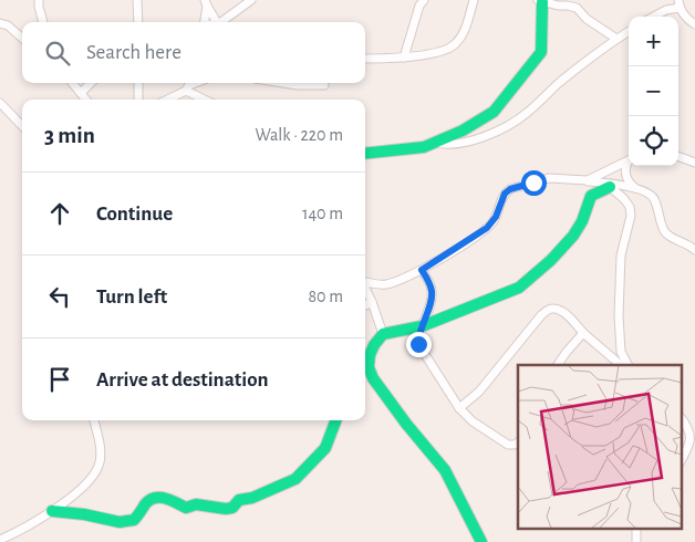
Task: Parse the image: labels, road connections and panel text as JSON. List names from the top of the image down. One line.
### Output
{"page":{"map_buttons":["+","−"],"search":"Search here","heading":["3 min","Walk · 220 m"],"list":[["Continue","140 m"],["Turn left","80 m"],"Arrive at destination"]}}
